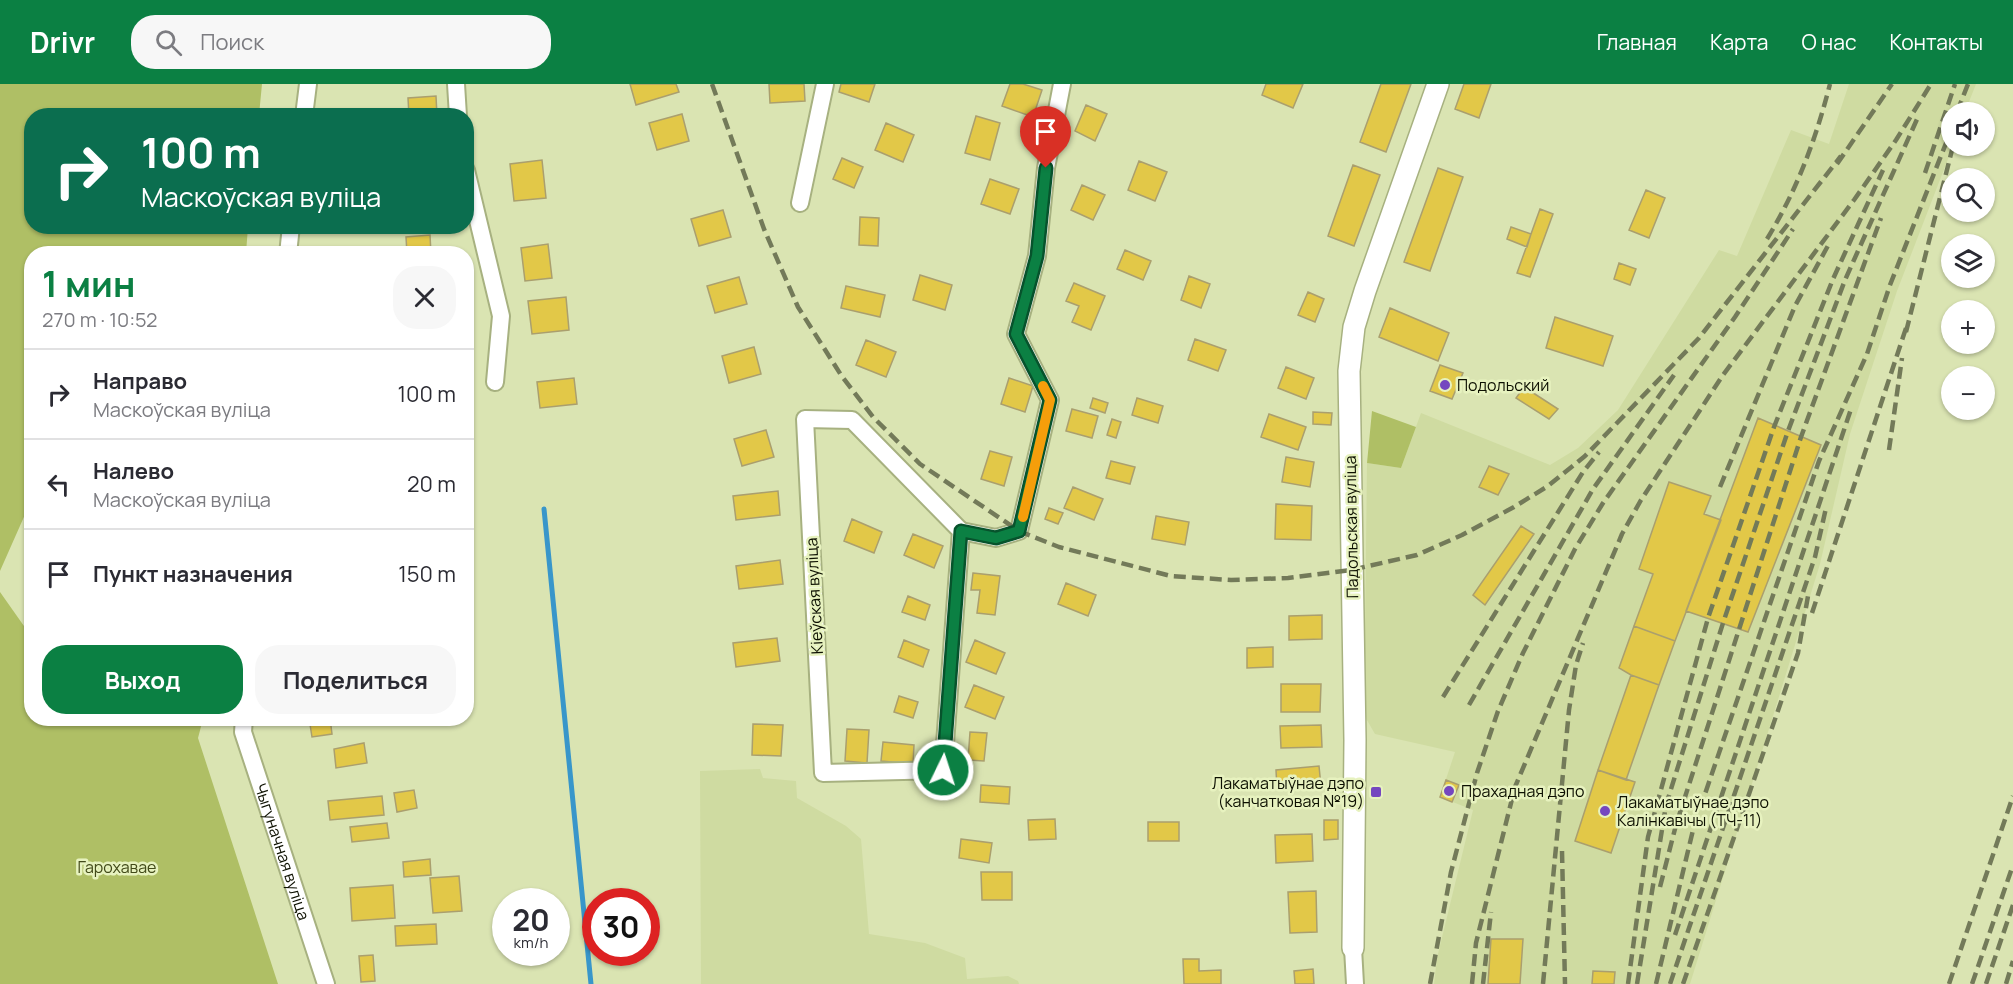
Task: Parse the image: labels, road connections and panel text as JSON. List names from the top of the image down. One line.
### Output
{"streets":{"street":["Падольская вуліца","Кіеўская вуліца","Чыгуначная вуліца"]},"parks":["Гарохавае"],"places":{"other":["Подольский","Прахадная дэпо","Лакаматыўнае дэпо Калінкавічы (ТЧ-11)"],"transit":["Лакаматыўнае дэпо (канчатковая №19)"]},"page":{"header":"Drivr","search":"Поиск","nav":["Главная","Карта","О нас","Контакты"],"map_buttons":["+","−"],"turn":["100 m","Маскоўская вуліца"],"heading":["1 мин","270 m · 10:52"],"list":[{"name":"Направо","note":"Маскоўская вуліца","value":"100 m"},{"name":"Налево","note":"Маскоўская вуліца","value":"20 m"},{"name":"Пункт назначения","value":"150 m"}],"buttons":["Выход","Поделиться"],"speed":"20 km/h","limit":"30"}}
